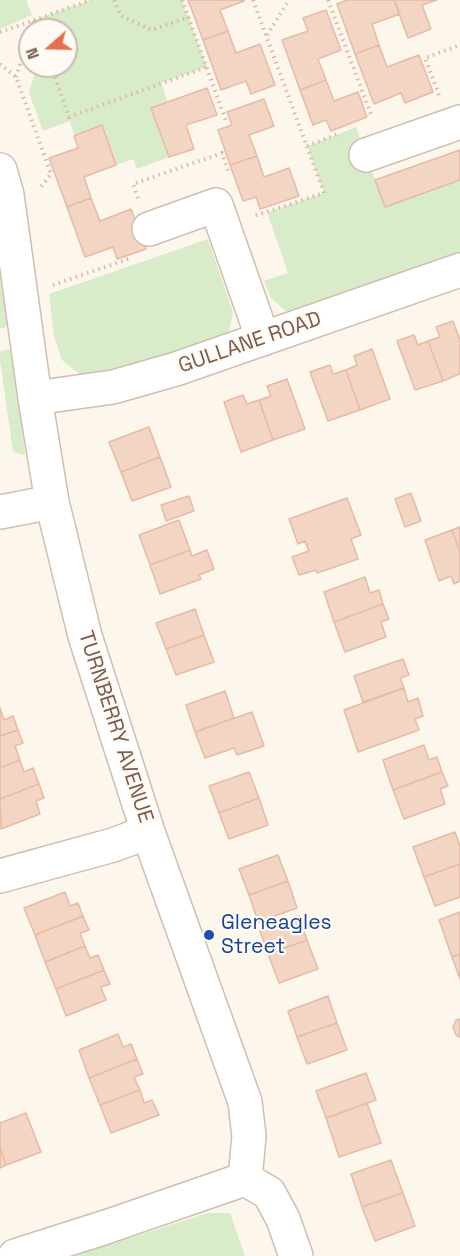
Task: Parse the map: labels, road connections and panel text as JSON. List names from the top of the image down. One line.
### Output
{"streets":{"street":["GULLANE ROAD","TURNBERRY AVENUE"]},"crossings":[["GULLANE ROAD","TURNBERRY AVENUE"]],"places":["Gleneagles Street"],"north":"left"}
